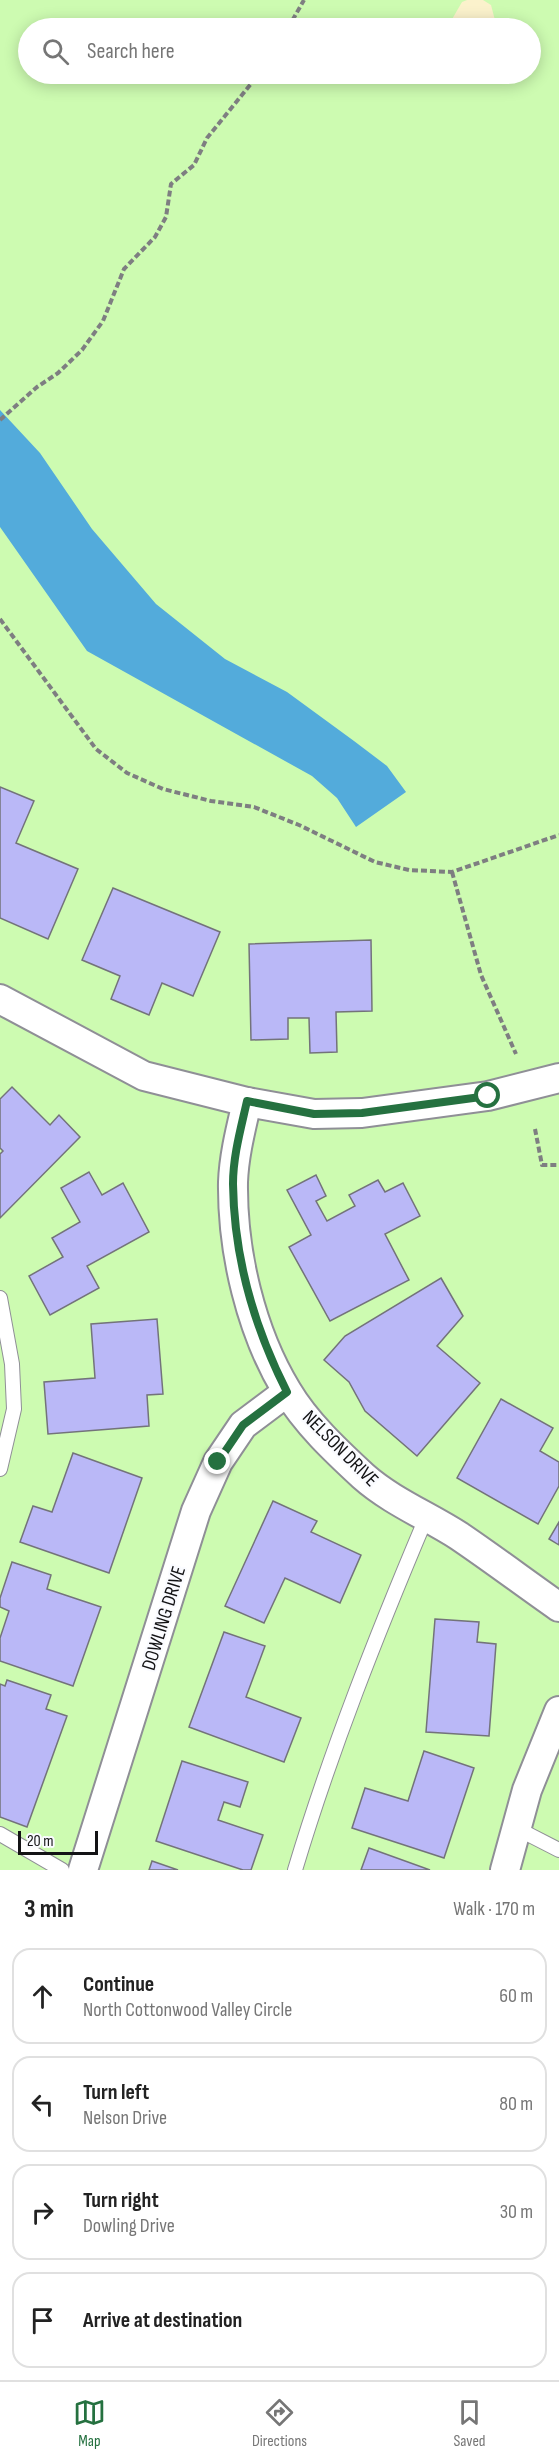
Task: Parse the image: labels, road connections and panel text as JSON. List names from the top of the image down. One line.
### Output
{"streets":{"street":["NELSON DRIVE","DOWLING DRIVE"]},"crossings":[["NELSON DRIVE","DOWLING DRIVE"]],"scale_bar":"20 m","page":{"search":"Search here","scale":"20 m","heading":["3 min","Walk · 170 m"],"list":[["Continue","North Cottonwood Valley Circle","60 m"],["Turn left","Nelson Drive","80 m"],["Turn right","Dowling Drive","30 m"],"Arrive at destination"],"nav":["Map","Directions","Saved"]}}
